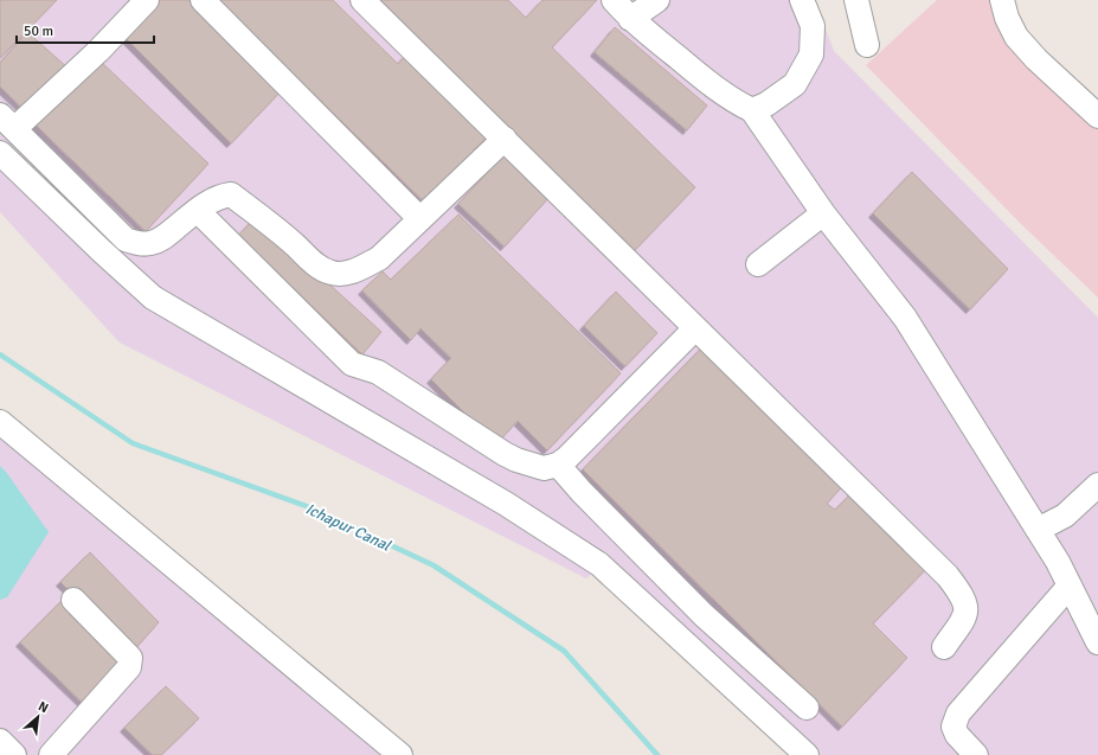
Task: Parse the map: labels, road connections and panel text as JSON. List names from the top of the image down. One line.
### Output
{"water":["Ichapur Canal"],"scale_bar":"50 m","north":"top right"}
